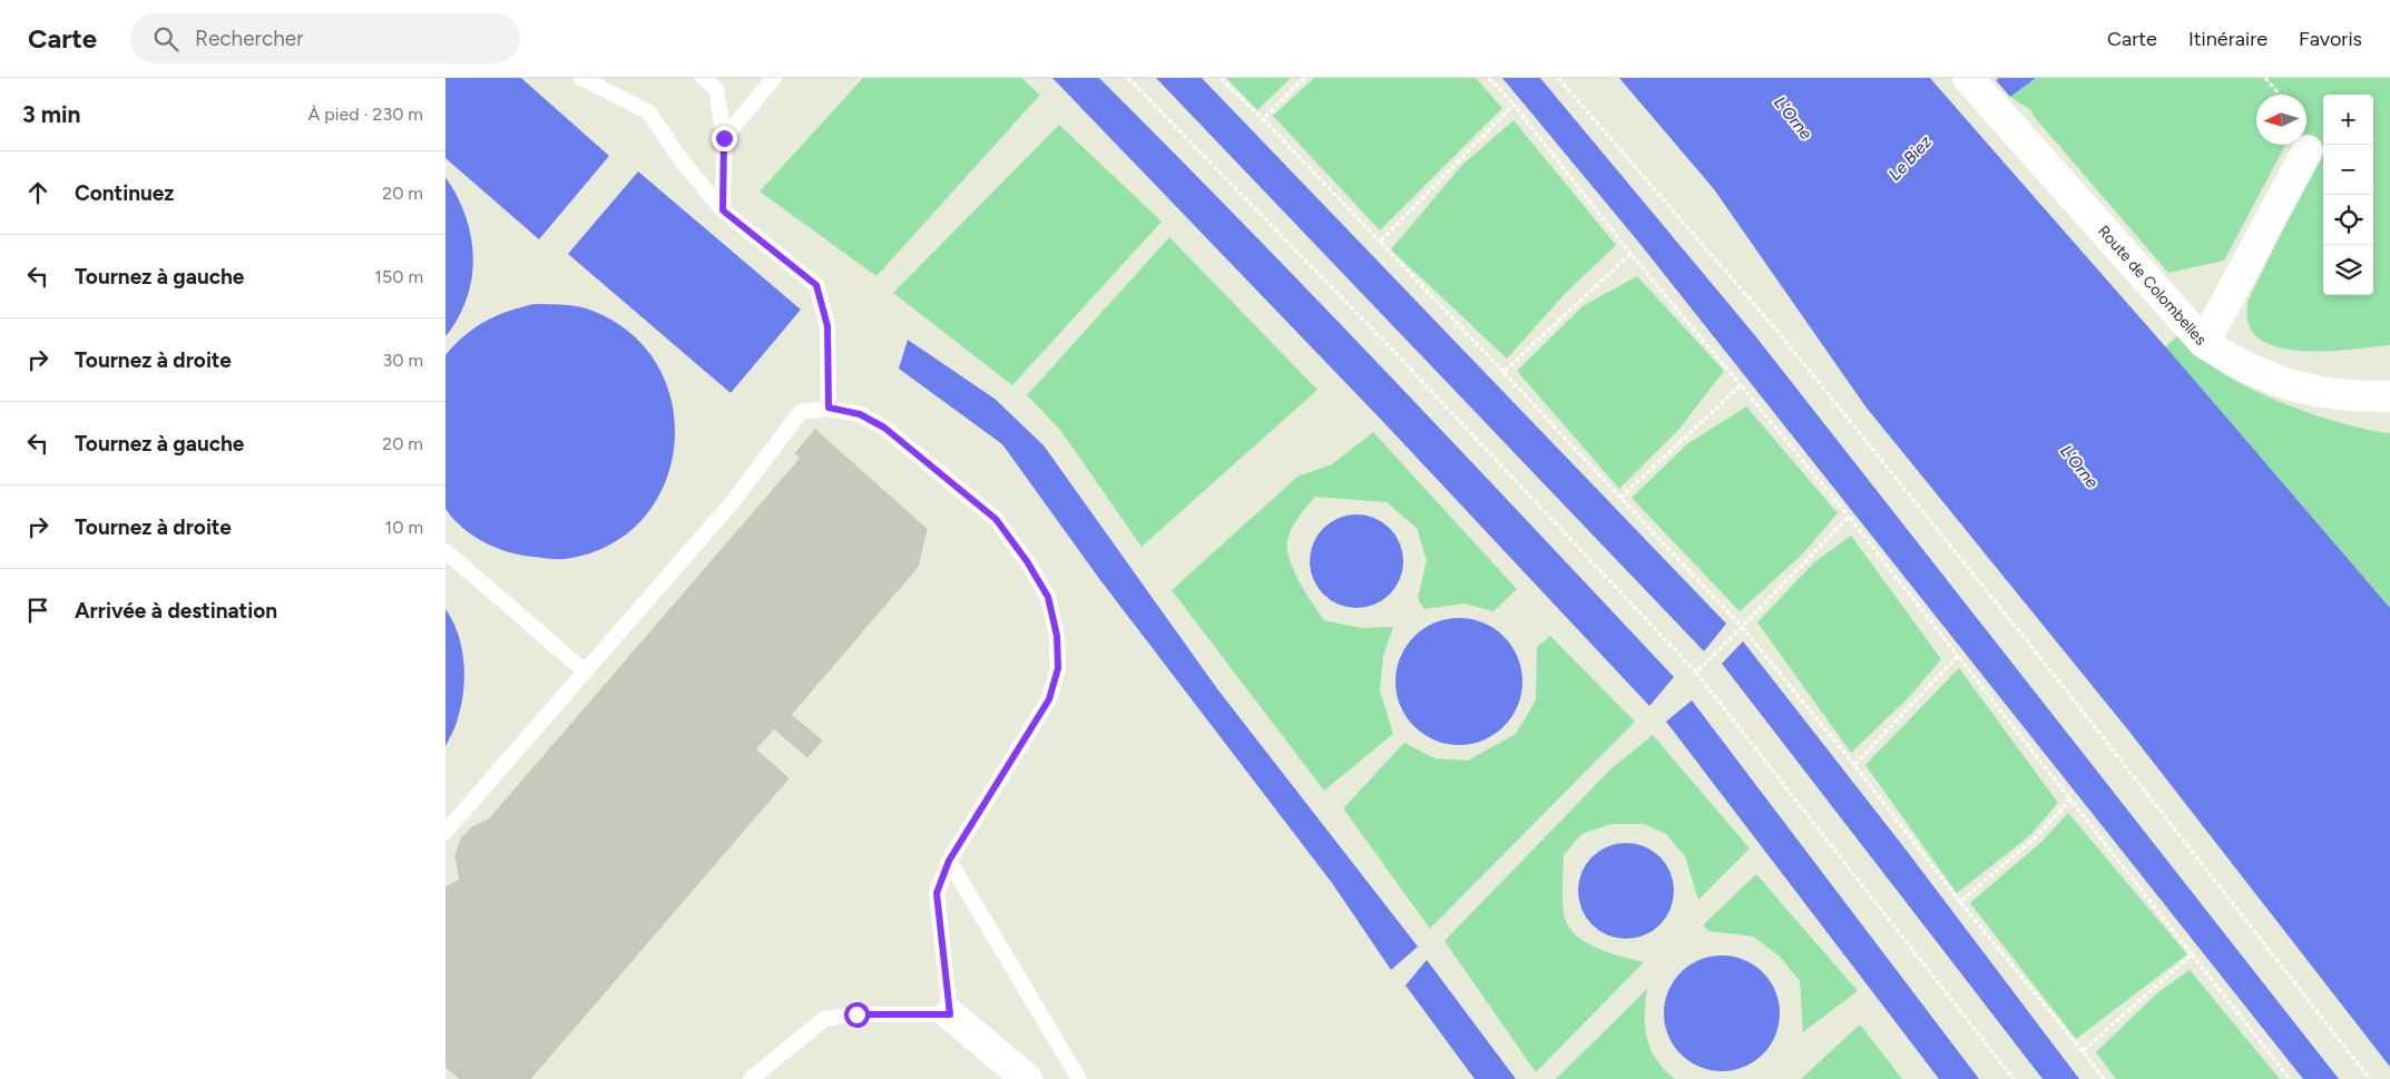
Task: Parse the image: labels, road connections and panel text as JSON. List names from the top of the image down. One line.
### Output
{"streets":{"street":["Route de Colombelles"]},"water":["L'Orne","Le Biez"],"north":"left","page":{"header":"Carte","search":"Rechercher","nav":["Carte","Itinéraire","Favoris"],"heading":["3 min","À pied · 230 m"],"map_buttons":["+","−"],"list":[["Continuez","20 m"],["Tournez à gauche","150 m"],["Tournez à droite","30 m"],["Tournez à gauche","20 m"],["Tournez à droite","10 m"],"Arrivée à destination"]}}
